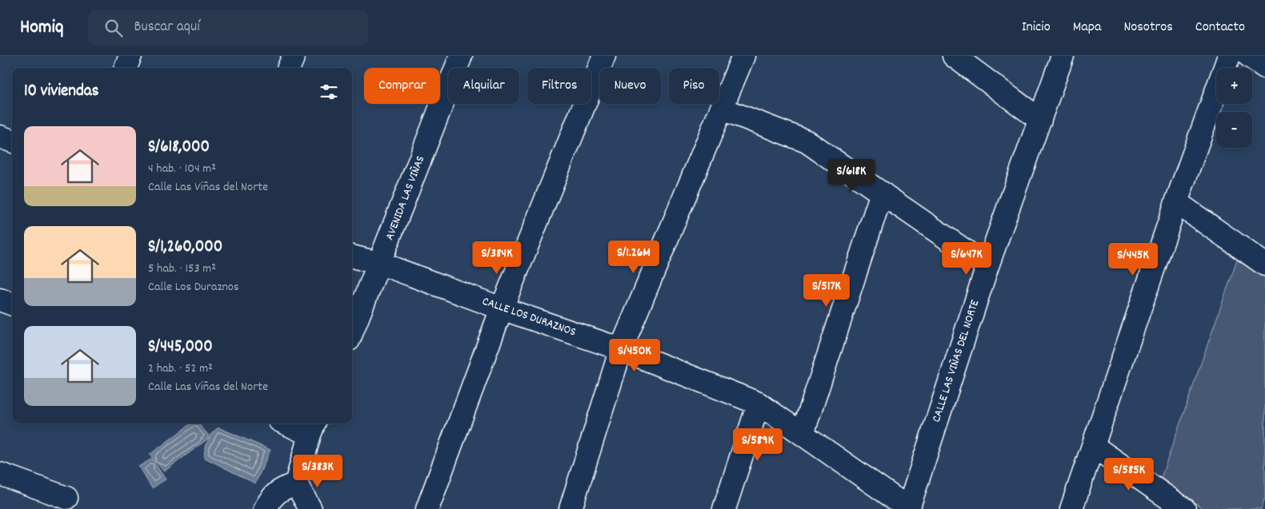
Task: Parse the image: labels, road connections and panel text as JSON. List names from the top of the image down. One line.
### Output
{"streets":{"street":["AVENIDA LAS VIÑAS","CALLE LOS DURAZNOS","CALLE LAS VIÑAS DEL NORTE"]},"crossings":[["AVENIDA LAS VIÑAS","CALLE LOS DURAZNOS"],["CALLE LOS DURAZNOS","CALLE LAS VIÑAS DEL NORTE"]],"page":{"header":"Homiq","search":"Buscar aquí","nav":["Inicio","Mapa","Nosotros","Contacto"],"map_buttons":["+","−"],"chip":["Comprar","Alquilar","Filtros","Nuevo","Piso"],"heading":"10 viviendas","list":[{"name":"S/618,000","note":"4 hab. · 104 m² · Calle Las Viñas del Norte"},{"name":"S/1,260,000","note":"5 hab. · 153 m² · Calle Los Duraznos"},{"name":"S/445,000","note":"2 hab. · 52 m² · Calle Las Viñas del Norte"}],"price":["S/618K","S/1.26M","S/384K","S/647K","S/445K","S/517K","S/450K","S/589K","S/383K","S/585K"]}}
